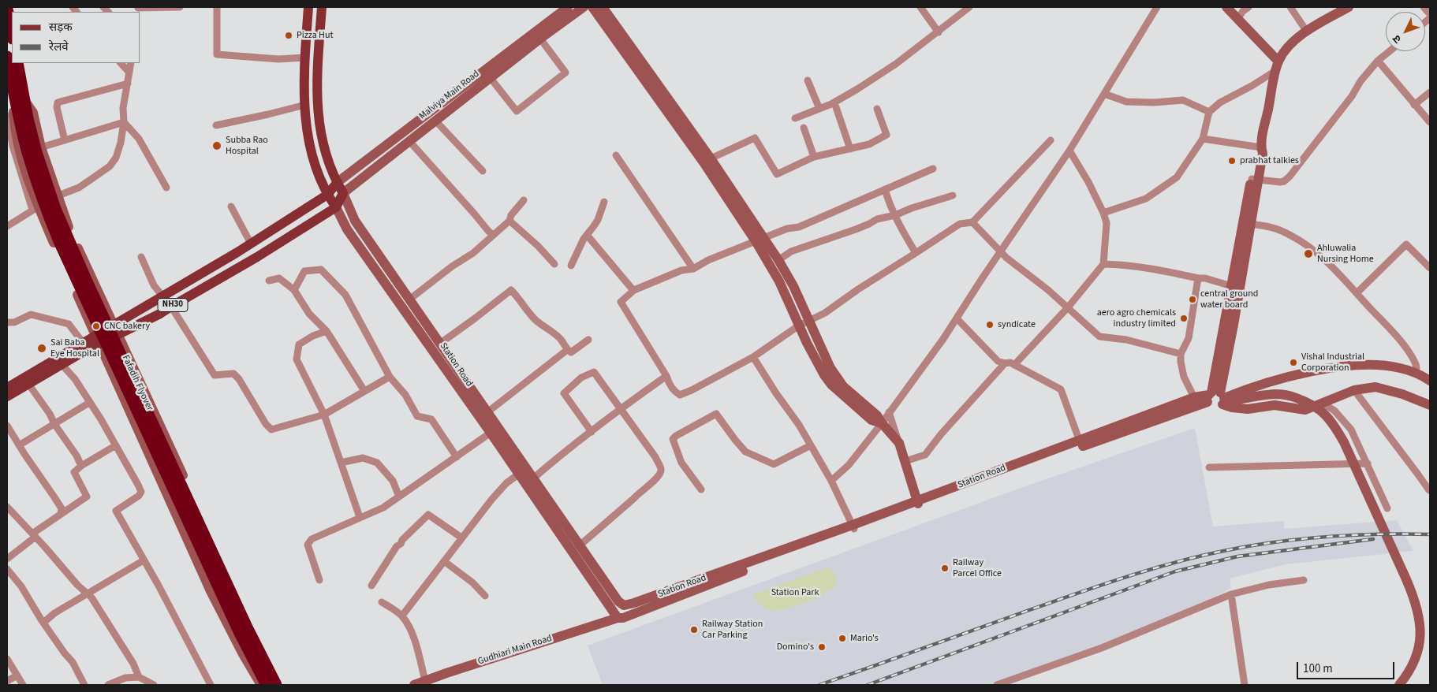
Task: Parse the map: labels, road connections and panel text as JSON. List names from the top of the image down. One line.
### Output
{"streets":{"highway":["Fafadih Flyover"],"main road":["Malviya Main Road","NH30"],"street":["Station Road","Gudhiari Main Road"]},"crossings":[["Malviya Main Road","NH30"],["Malviya Main Road","Station Road"],["NH30","Station Road"],["Station Road","Gudhiari Main Road"]],"parks":["Station Park"],"places":["Pizza Hut","Subba Rao Hospital","prabhat talkies","Ahluwalia Nursing Home","central ground water board","aero agro chemicals industry limited","syndicate","CNC bakery","Sai Baba Eye Hospital","Vishal Industrial Corporation","Railway Parcel Office","Railway Station Car Parking","Mario's","Domino's"],"legend":["सड़क","रेलवे"],"scale_bar":"100 m","north":"bottom left"}
